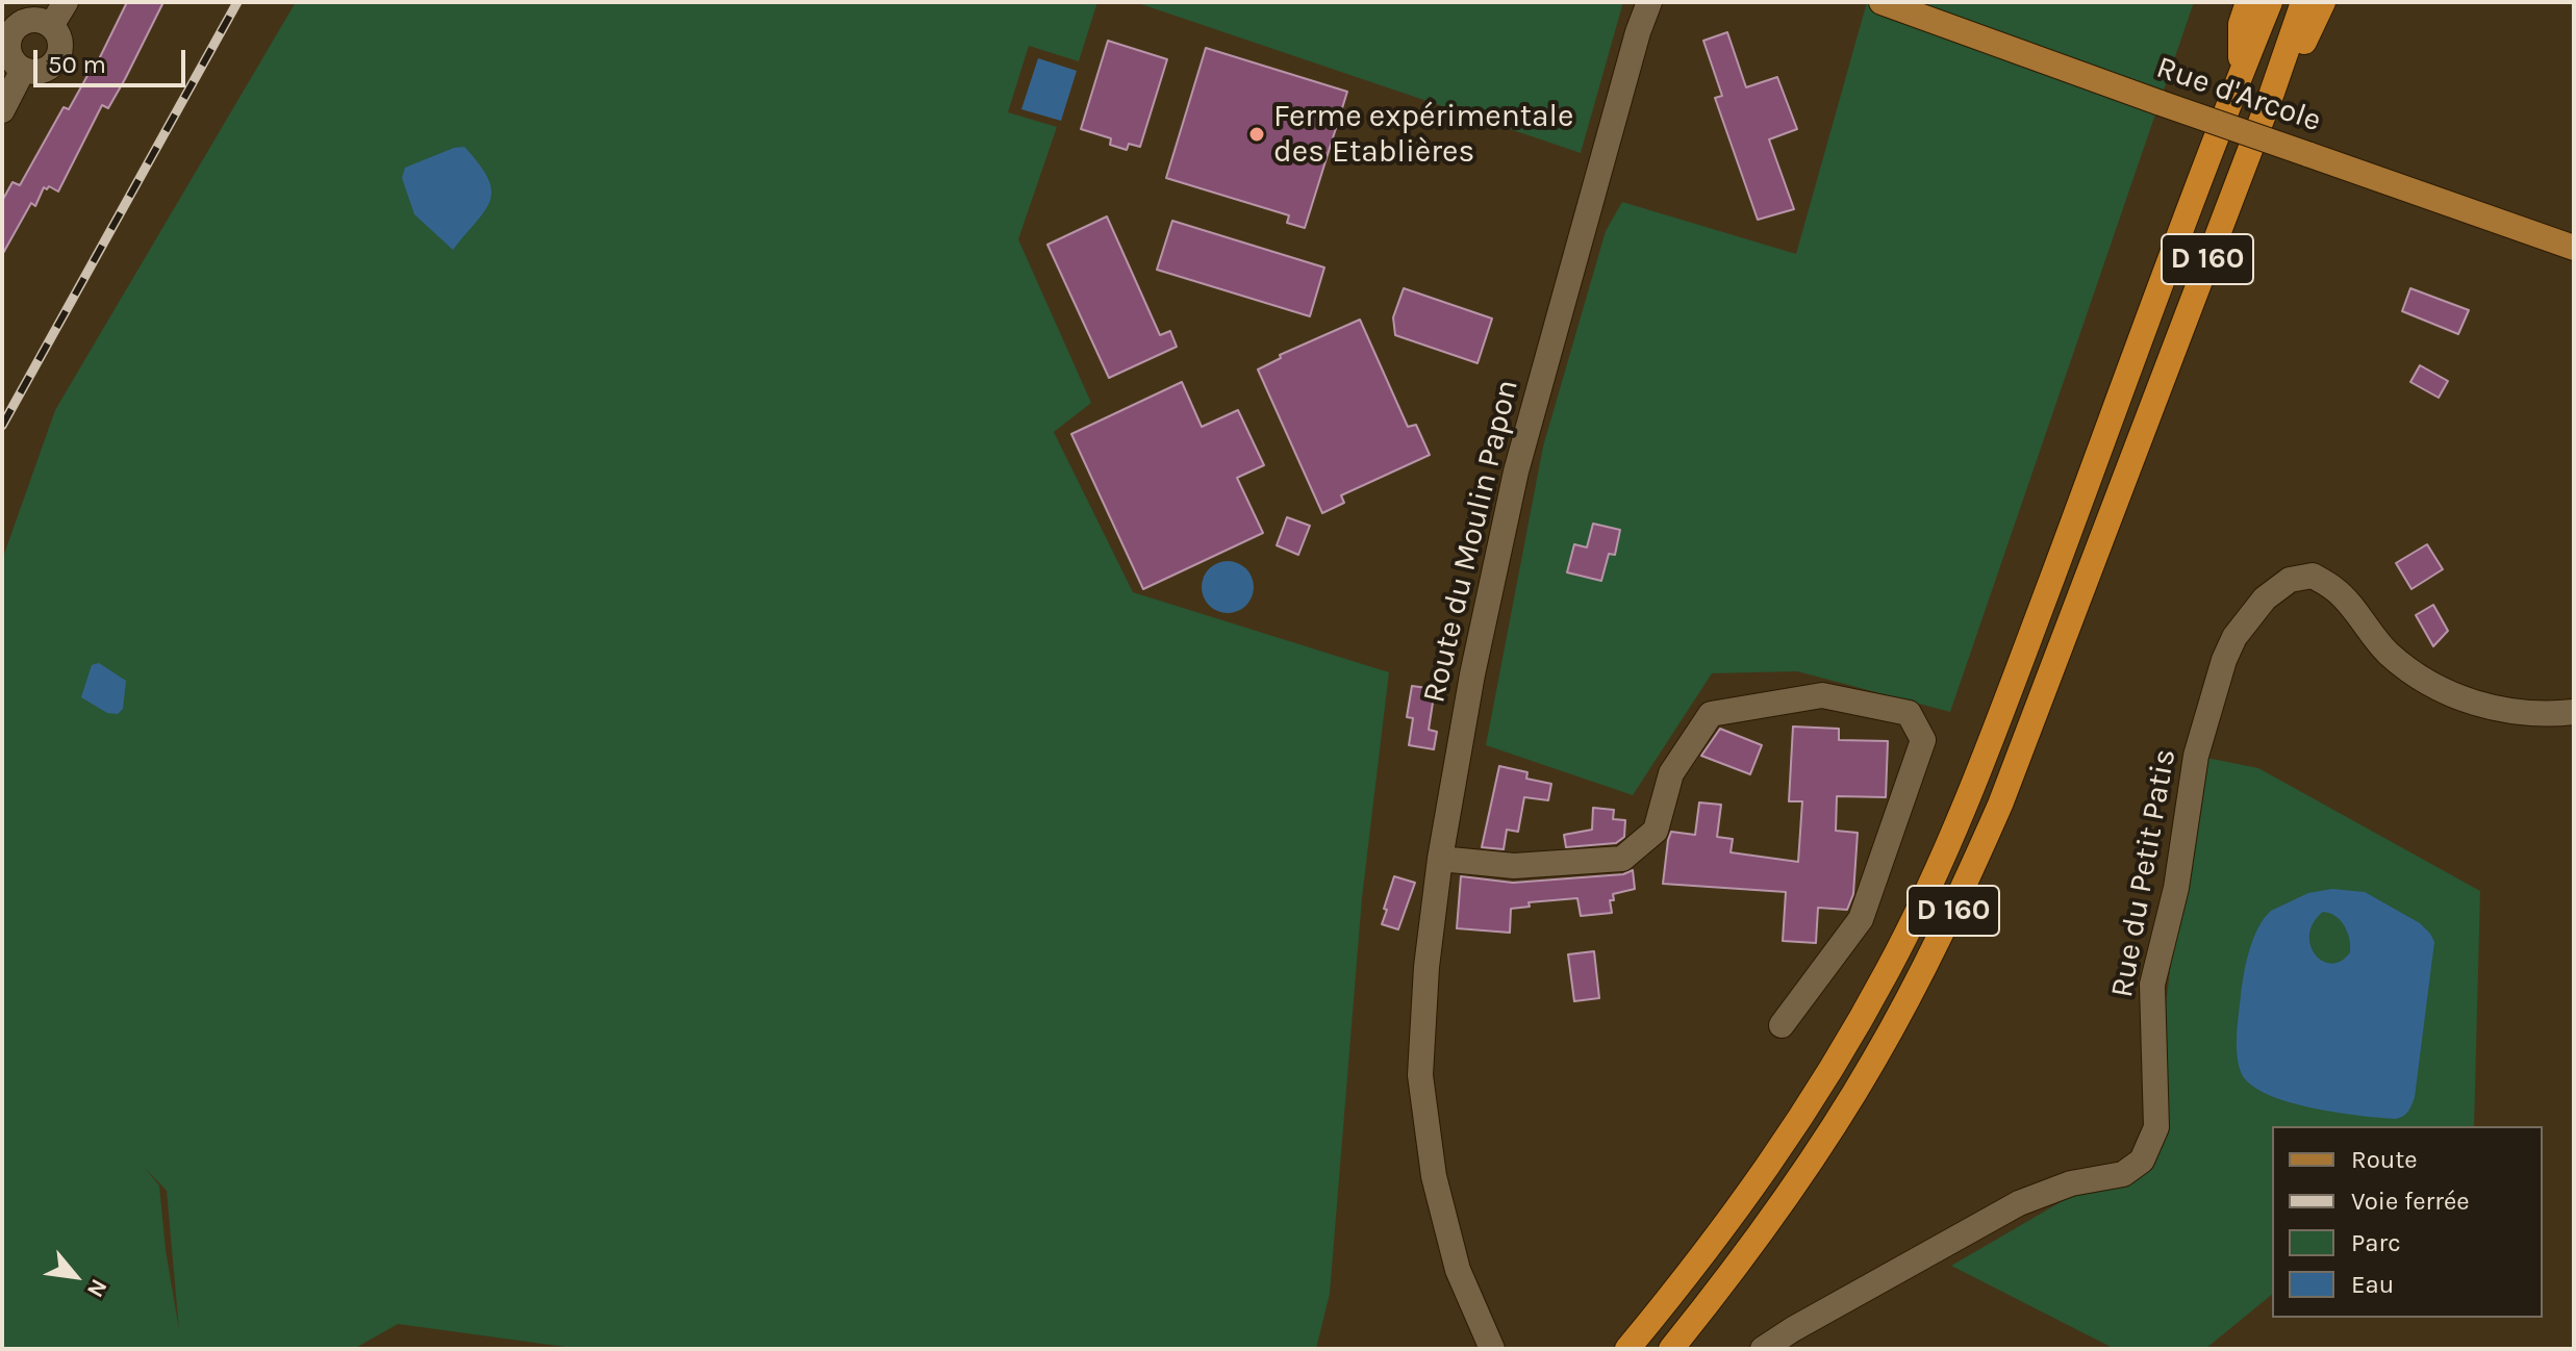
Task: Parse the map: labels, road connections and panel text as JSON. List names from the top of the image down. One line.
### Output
{"streets":{"highway":["D 160"],"main road":["Rue d'Arcole"],"street":["Route du Moulin Papon","Rue du Petit Patis"]},"places":["Ferme expérimentale des Etablières"],"legend":["Route","Voie ferrée","Parc","Eau"],"scale_bar":"50 m","north":"bottom right"}
